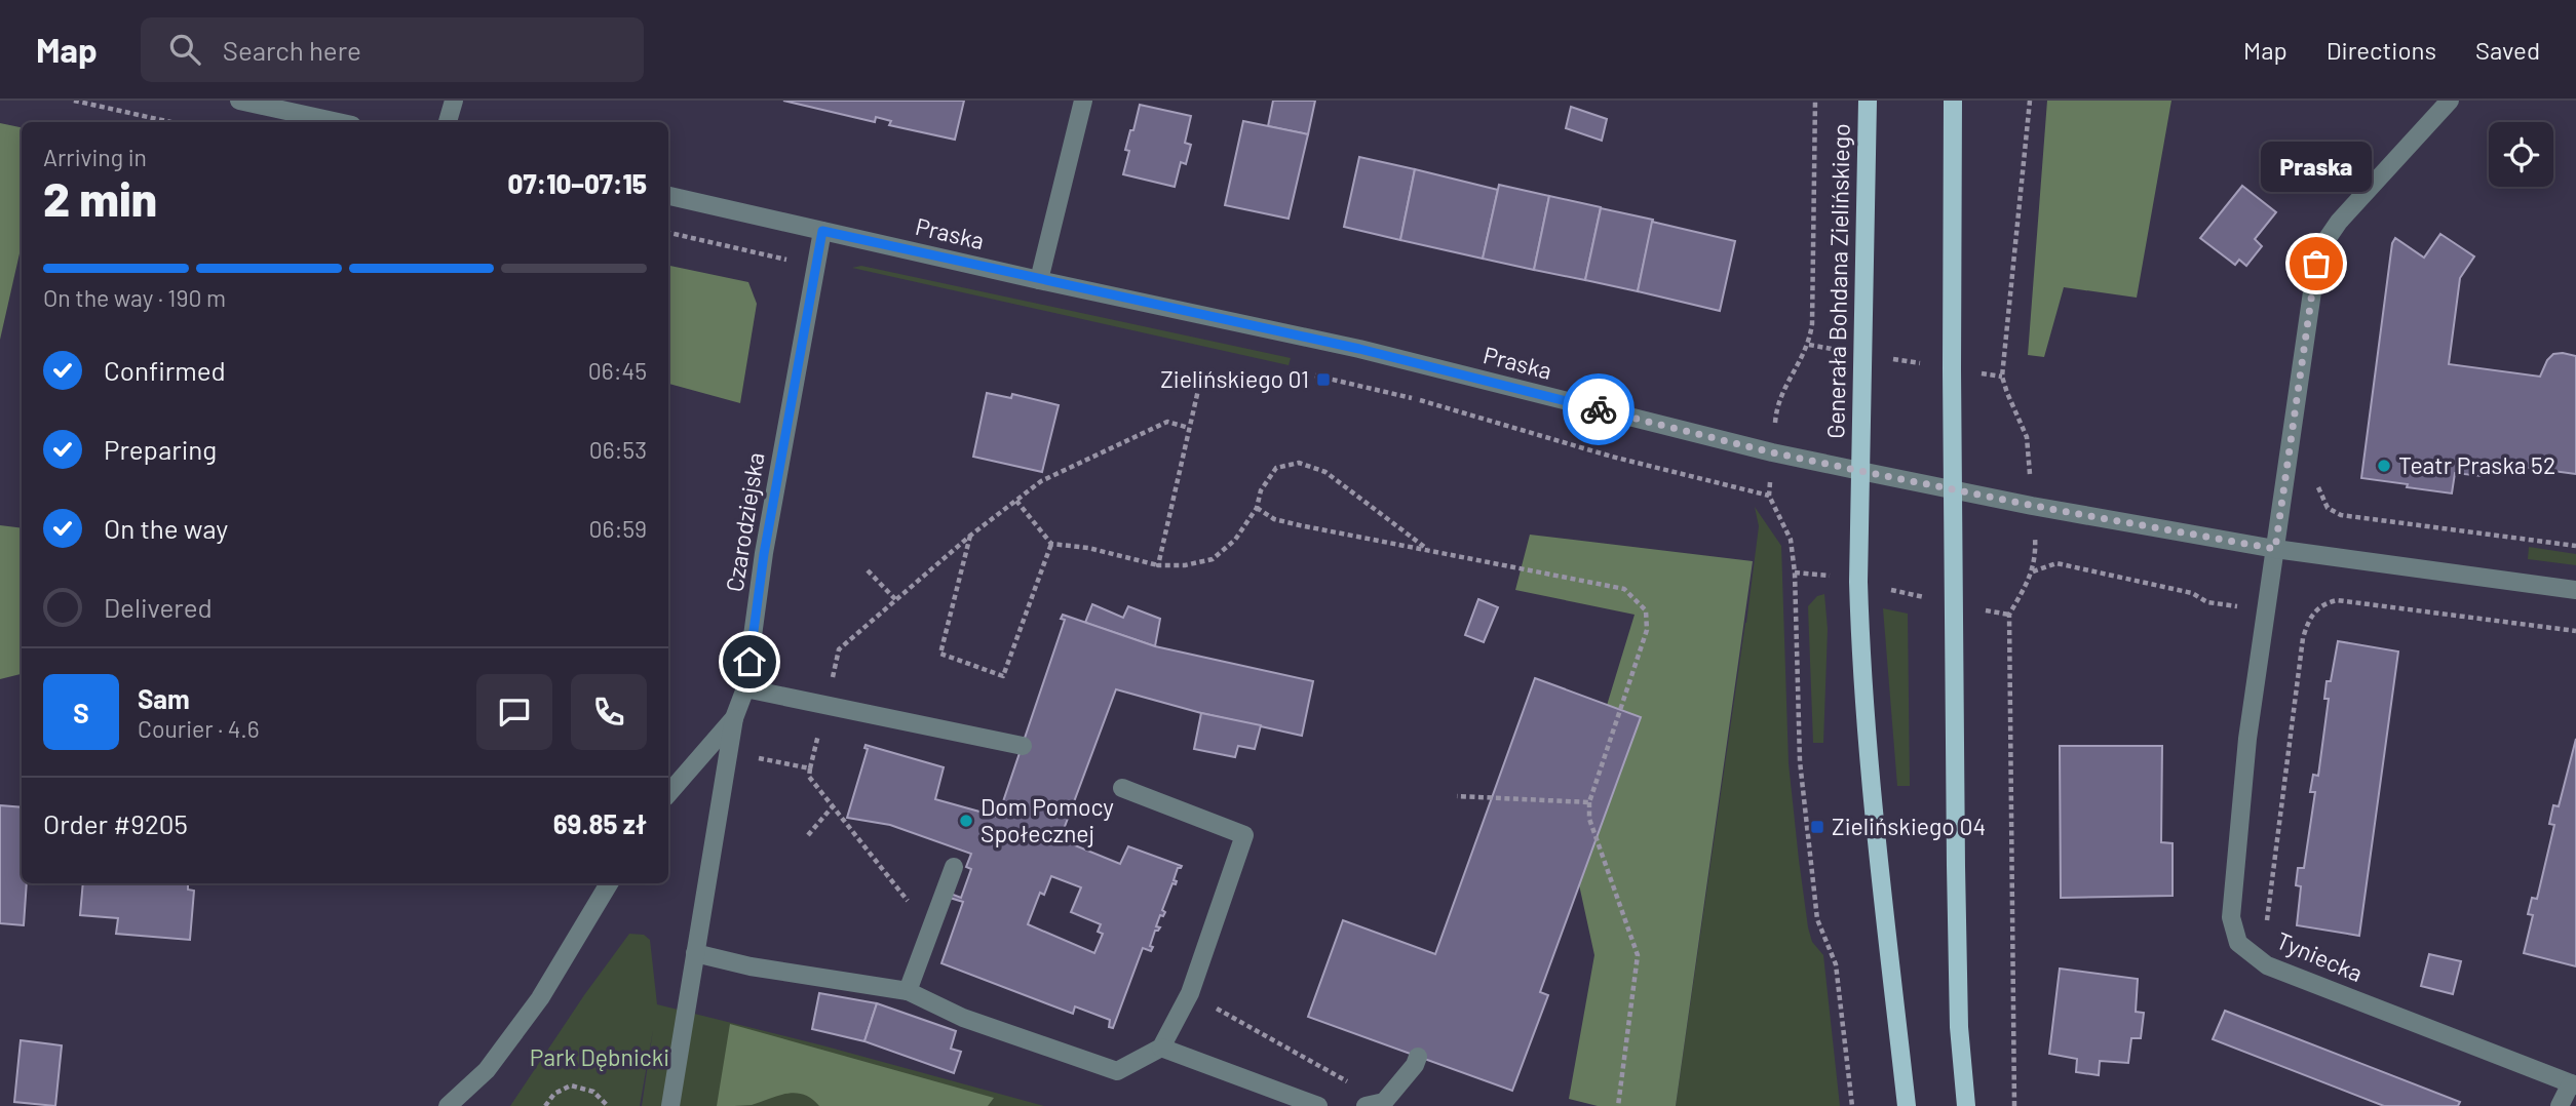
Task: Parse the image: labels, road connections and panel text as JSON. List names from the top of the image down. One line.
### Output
{"streets":{"main road":["Generała Bohdana Zielińskiego"],"street":["Praska","Czarodziejska","Tyniecka"]},"crossings":[["Praska","Generała Bohdana Zielińskiego"],["Praska","Czarodziejska"],["Praska","Tyniecka"]],"parks":["Park Dębnicki"],"places":{"other":["Praska","Teatr Praska 52","Dom Pomocy Społecznej"],"transit":["Zielińskiego 01","Zielińskiego 04"]},"page":{"header":"Map","search":"Search here","nav":["Map","Directions","Saved"],"heading":["2 min","Arriving in","07:10–07:15"],"panel":["Sam","Courier · 4.6","Order #9205","69.85 zł"],"bubble":"Praska","bar":"On the way · 190 m","list":[["Confirmed","06:45"],["Preparing","06:53"],["On the way","06:59"],"Delivered"],"round":"S"}}
